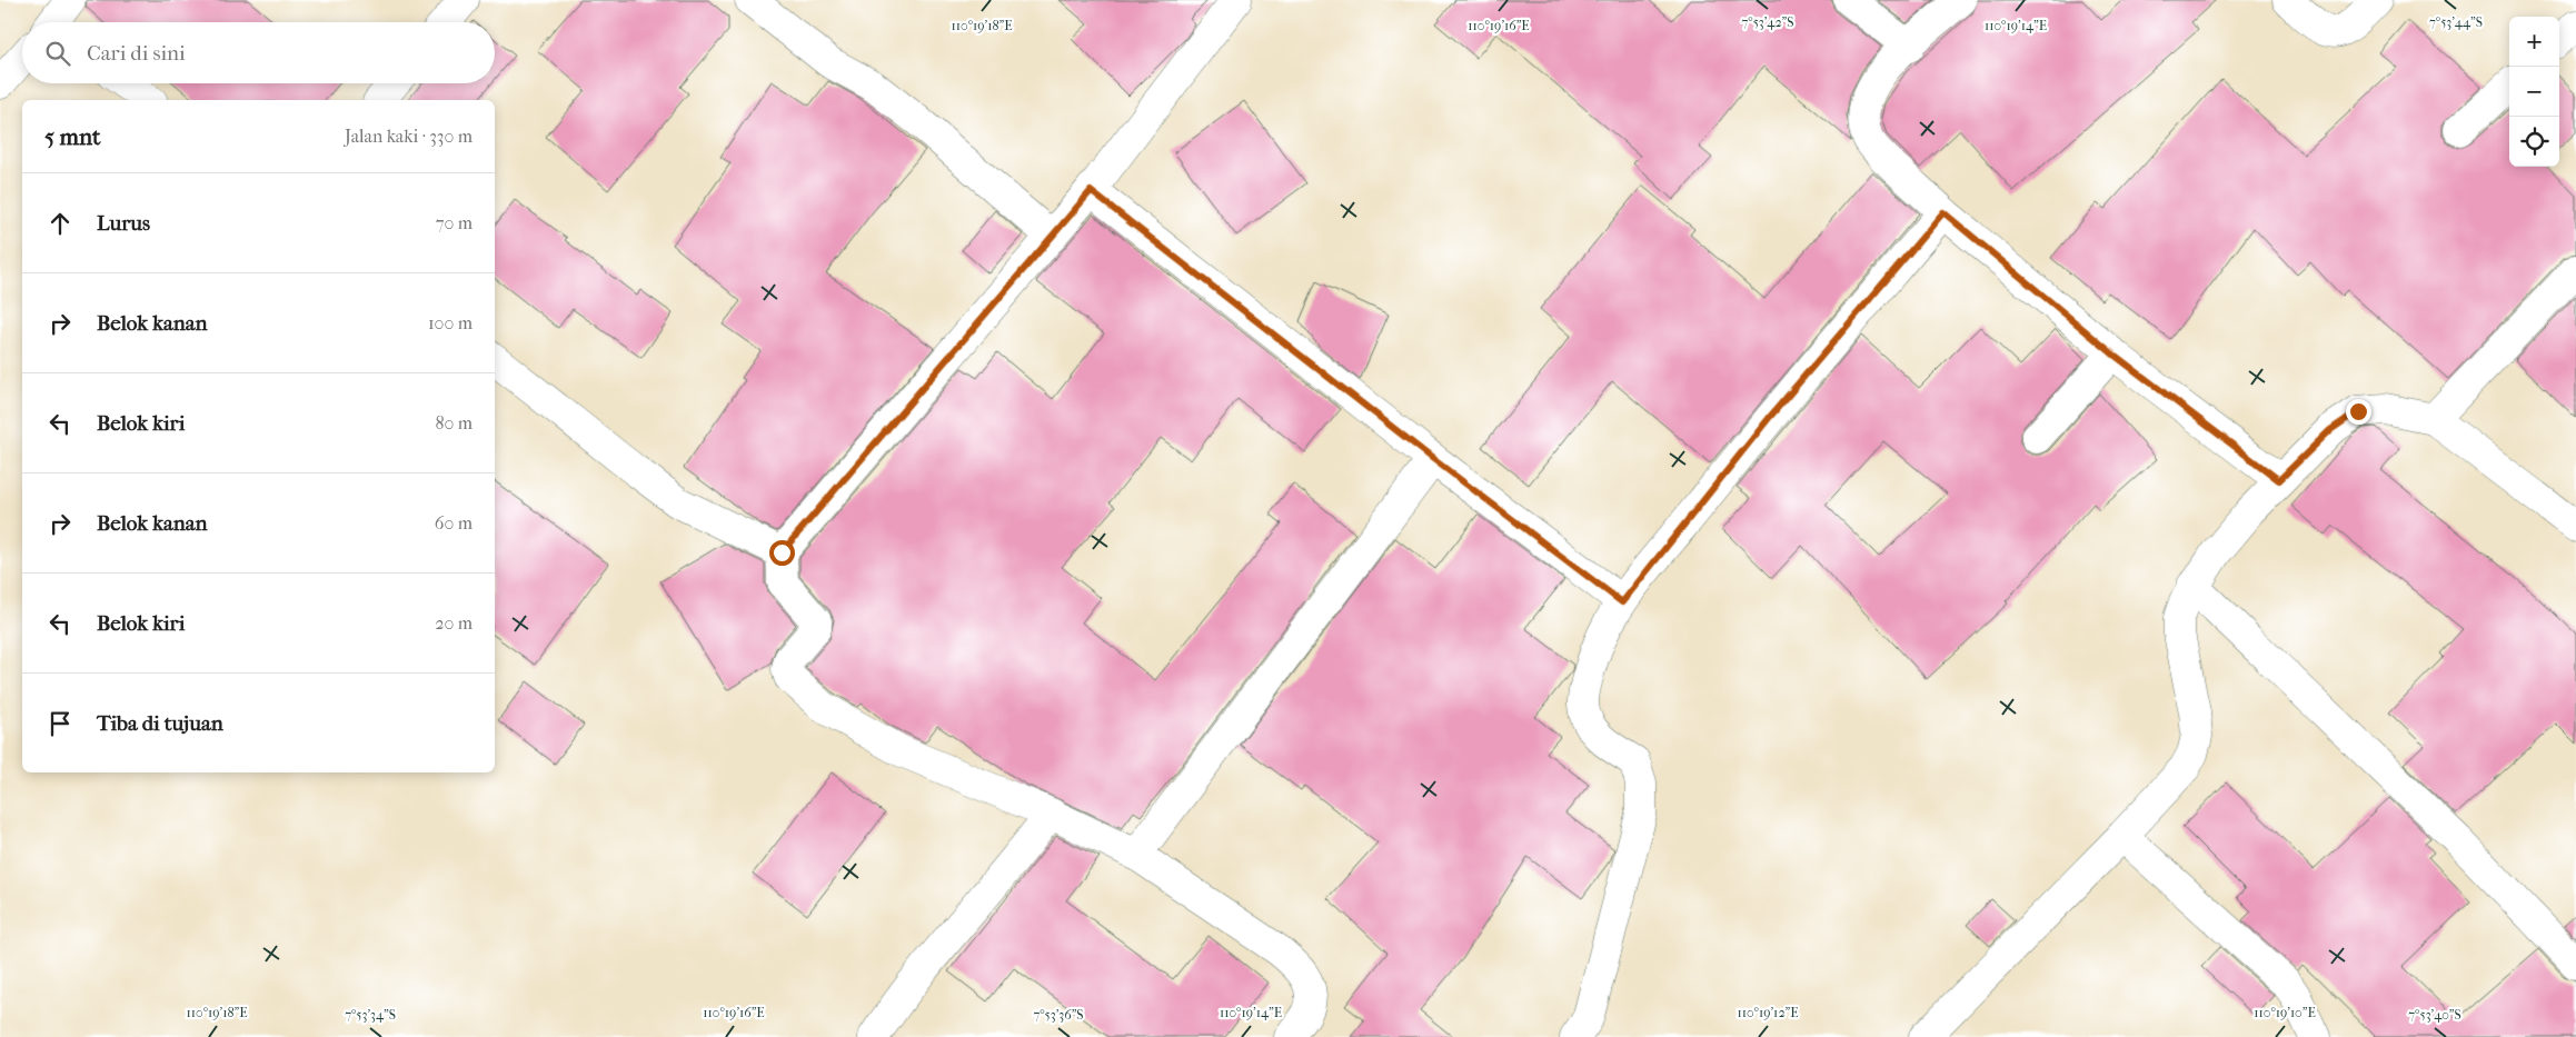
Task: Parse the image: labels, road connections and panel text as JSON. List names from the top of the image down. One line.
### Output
{"page":{"map_buttons":["+","−"],"search":"Cari di sini","heading":["5 mnt","Jalan kaki · 330 m"],"list":[["Lurus","70 m"],["Belok kanan","100 m"],["Belok kiri","80 m"],["Belok kanan","60 m"],["Belok kiri","20 m"],"Tiba di tujuan"]},"coordinates":["7°53'44\"S","7°53'42\"S","110°19'18\"E","110°19'16\"E","110°19'14\"E","110°19'12\"E","110°19'10\"E","7°53'34\"S","7°53'36\"S","7°53'40\"S"]}
